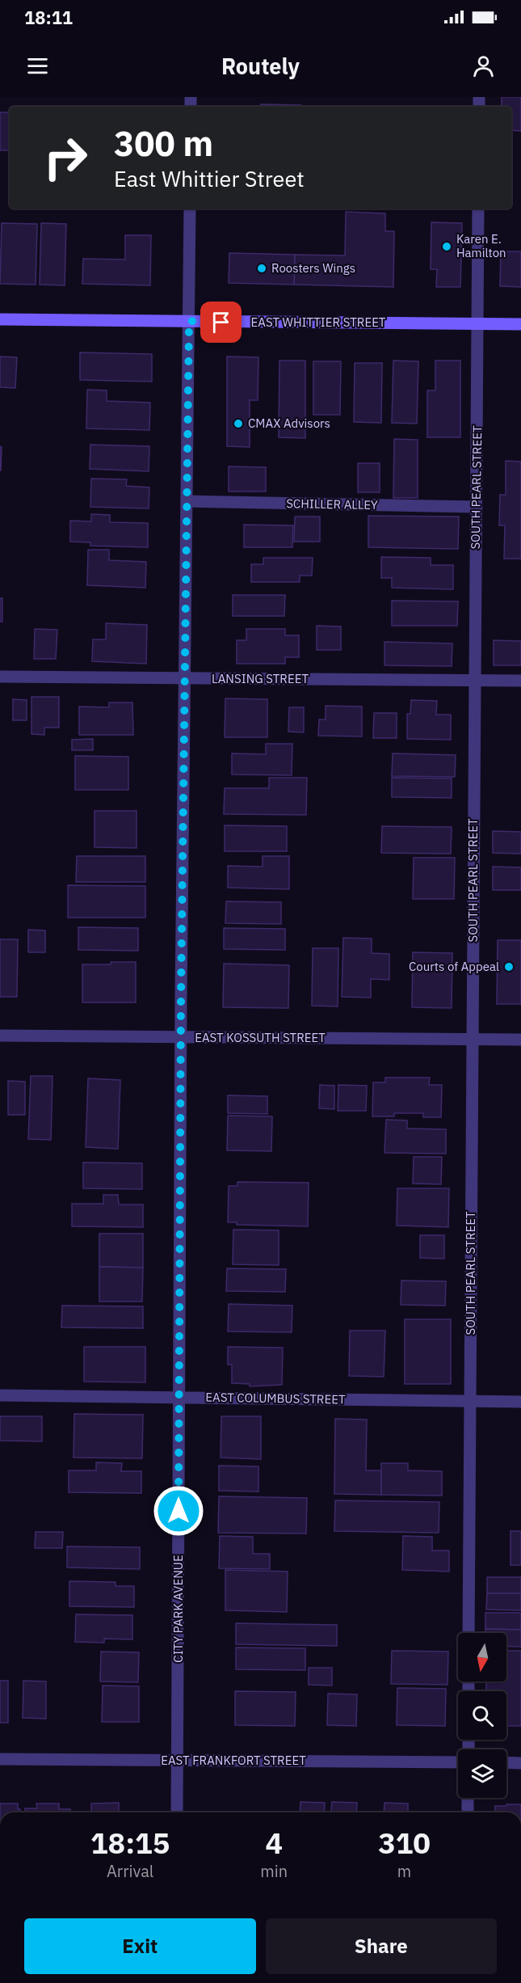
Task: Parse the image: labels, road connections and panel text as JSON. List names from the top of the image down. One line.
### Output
{"streets":{"street":["EAST WHITTIER STREET","SOUTH PEARL STREET","SCHILLER ALLEY","LANSING STREET","EAST KOSSUTH STREET","EAST COLUMBUS STREET","CITY PARK AVENUE","EAST FRANKFORT STREET"]},"crossings":[["EAST WHITTIER STREET","SOUTH PEARL STREET"],["EAST WHITTIER STREET","CITY PARK AVENUE"],["SOUTH PEARL STREET","SCHILLER ALLEY"],["SOUTH PEARL STREET","LANSING STREET"],["SOUTH PEARL STREET","EAST KOSSUTH STREET"],["SOUTH PEARL STREET","EAST COLUMBUS STREET"],["SCHILLER ALLEY","CITY PARK AVENUE"],["LANSING STREET","CITY PARK AVENUE"],["EAST KOSSUTH STREET","CITY PARK AVENUE"],["EAST COLUMBUS STREET","CITY PARK AVENUE"],["CITY PARK AVENUE","EAST FRANKFORT STREET"]],"places":["Karen E. Hamilton","Roosters Wings","CMAX Advisors","Courts of Appeal"],"north":"bottom","page":{"status":"18:11","header":"Routely","turn":["300 m","East Whittier Street"],"eta":["18:15","Arrival","4","min","310","m"],"buttons":["Exit","Share"]}}
